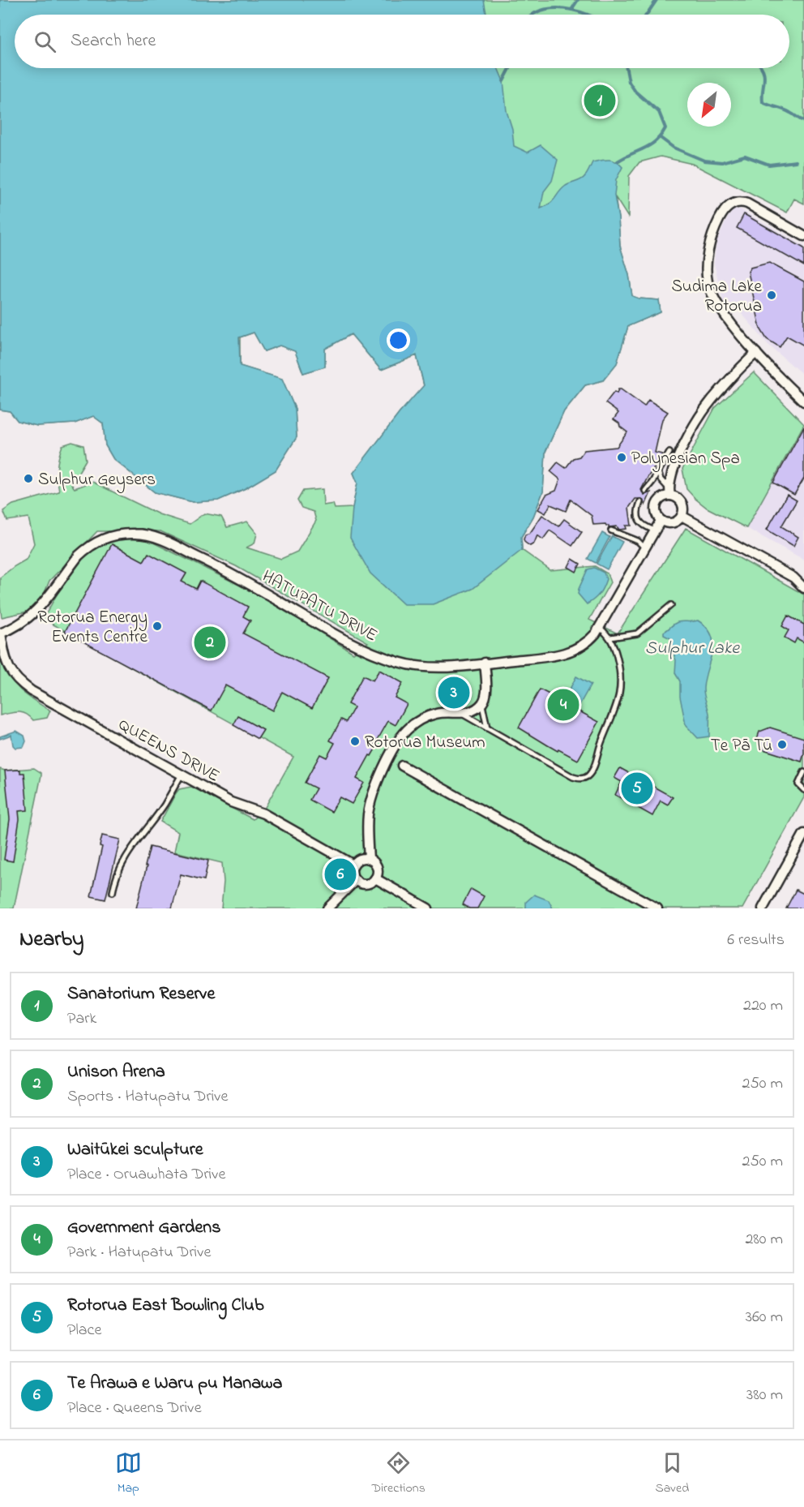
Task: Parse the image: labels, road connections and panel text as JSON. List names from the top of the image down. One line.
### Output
{"streets":{"street":["HATUPATU DRIVE","QUEENS DRIVE"]},"crossings":[["HATUPATU DRIVE","QUEENS DRIVE"]],"water":["Sulphur Lake"],"places":["Sudima Lake Rotorua","Polynesian Spa","Sulphur Geysers","Rotorua Energy Events Centre","Rotorua Museum","Te Pā Tū"],"north":"bottom left","page":{"search":"Search here","pins":["1","2","3","4","5","6"],"heading":["Nearby","6 results"],"list":[{"mark":"1","name":"Sanatorium Reserve","note":"Park","value":"220 m"},{"mark":"2","name":"Unison Arena","note":"Sports · Hatupatu Drive","value":"250 m"},{"mark":"3","name":"Waitūkei sculpture","note":"Place · Oruawhata Drive","value":"250 m"},{"mark":"4","name":"Government Gardens","note":"Park · Hatupatu Drive","value":"280 m"},{"mark":"5","name":"Rotorua East Bowling Club","note":"Place","value":"360 m"},{"mark":"6","name":"Te Arawa e Waru pu Manawa","note":"Place · Queens Drive","value":"380 m"}],"nav":["Map","Directions","Saved"]}}
